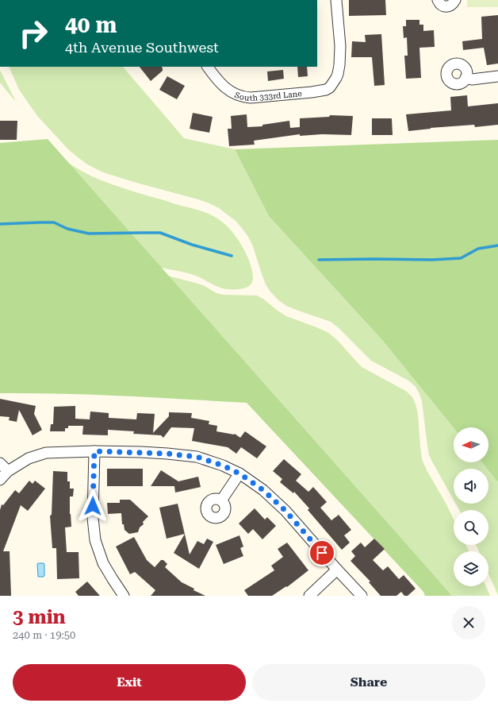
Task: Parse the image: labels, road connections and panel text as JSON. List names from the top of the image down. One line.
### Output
{"streets":{"street":["South 333rd Lane"]},"north":"left","page":{"turn":["40 m","4th Avenue Southwest"],"heading":["3 min","240 m · 19:50"],"buttons":["Exit","Share"]}}
